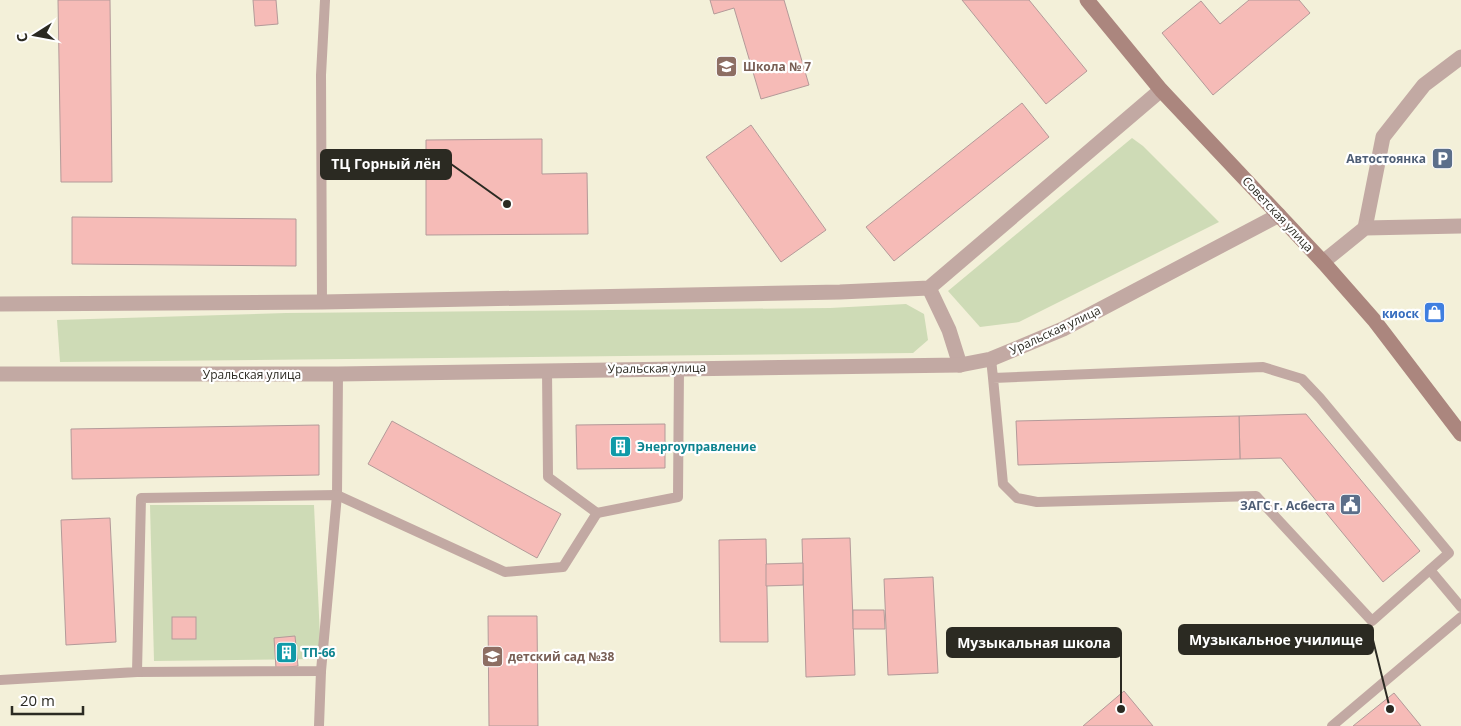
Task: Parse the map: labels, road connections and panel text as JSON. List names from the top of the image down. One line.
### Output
{"streets":{"street":["Советская улица","Уральская улица"]},"crossings":[["Советская улица","Уральская улица"]],"places":{"school or university":["Школа № 7","детский сад №38"],"parking":["Автостоянка"],"other":["ТЦ Горный лён","Музыкальная школа","Музыкальное училище"],"shop":["киоск"],"building":["Энергоуправление","ТП-66"],"public building":["ЗАГС г. Асбеста"]},"scale_bar":"20 m","north":"left"}
